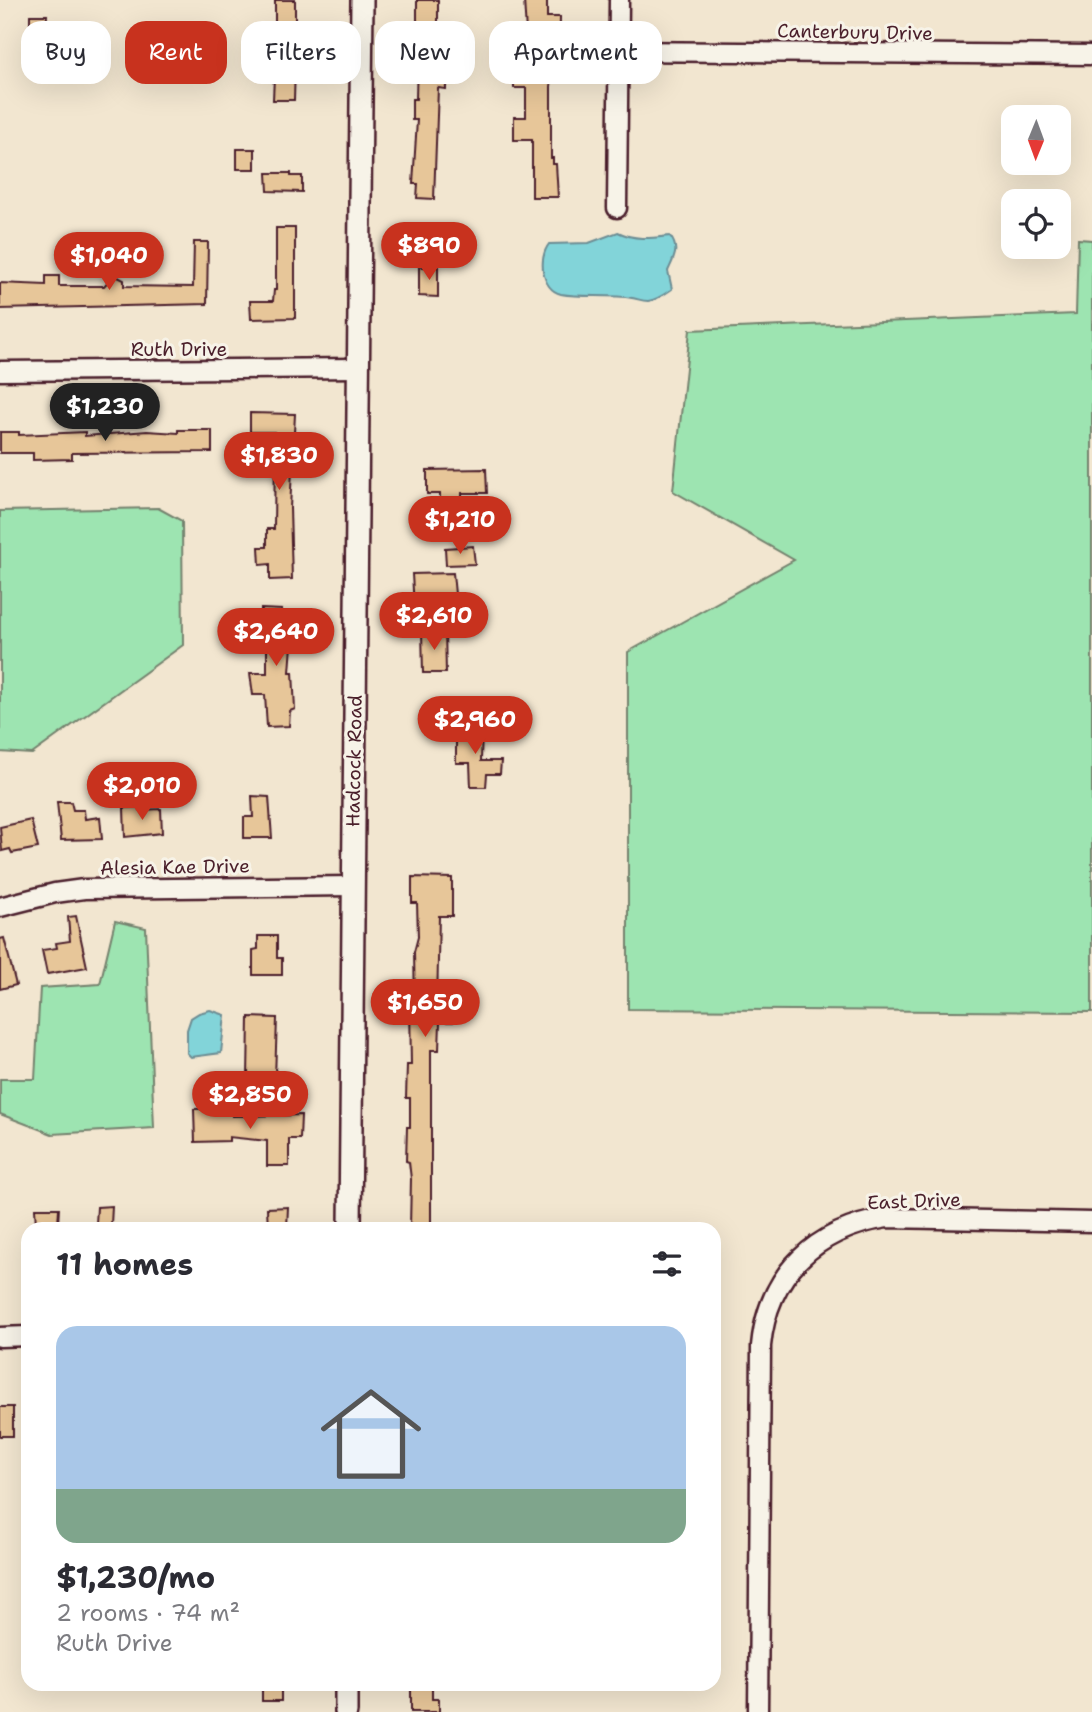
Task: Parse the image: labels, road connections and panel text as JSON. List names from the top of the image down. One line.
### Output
{"streets":{"street":["Canterbury Drive","Ruth Drive","Hadcock Road","Alesia Kae Drive","East Drive"]},"crossings":[["Ruth Drive","Hadcock Road"],["Hadcock Road","Alesia Kae Drive"]],"north":"bottom","page":{"chip":["Buy","Rent","Filters","New","Apartment"],"price":["$890","$1,040","$1,230","$1,830","$1,210","$2,610","$2,640","$2,960","$2,010","$1,650","$2,850"],"heading":"11 homes","list":[{"name":"$1,230/mo","note":"2 rooms · 74 m² · Ruth Drive"}]}}
